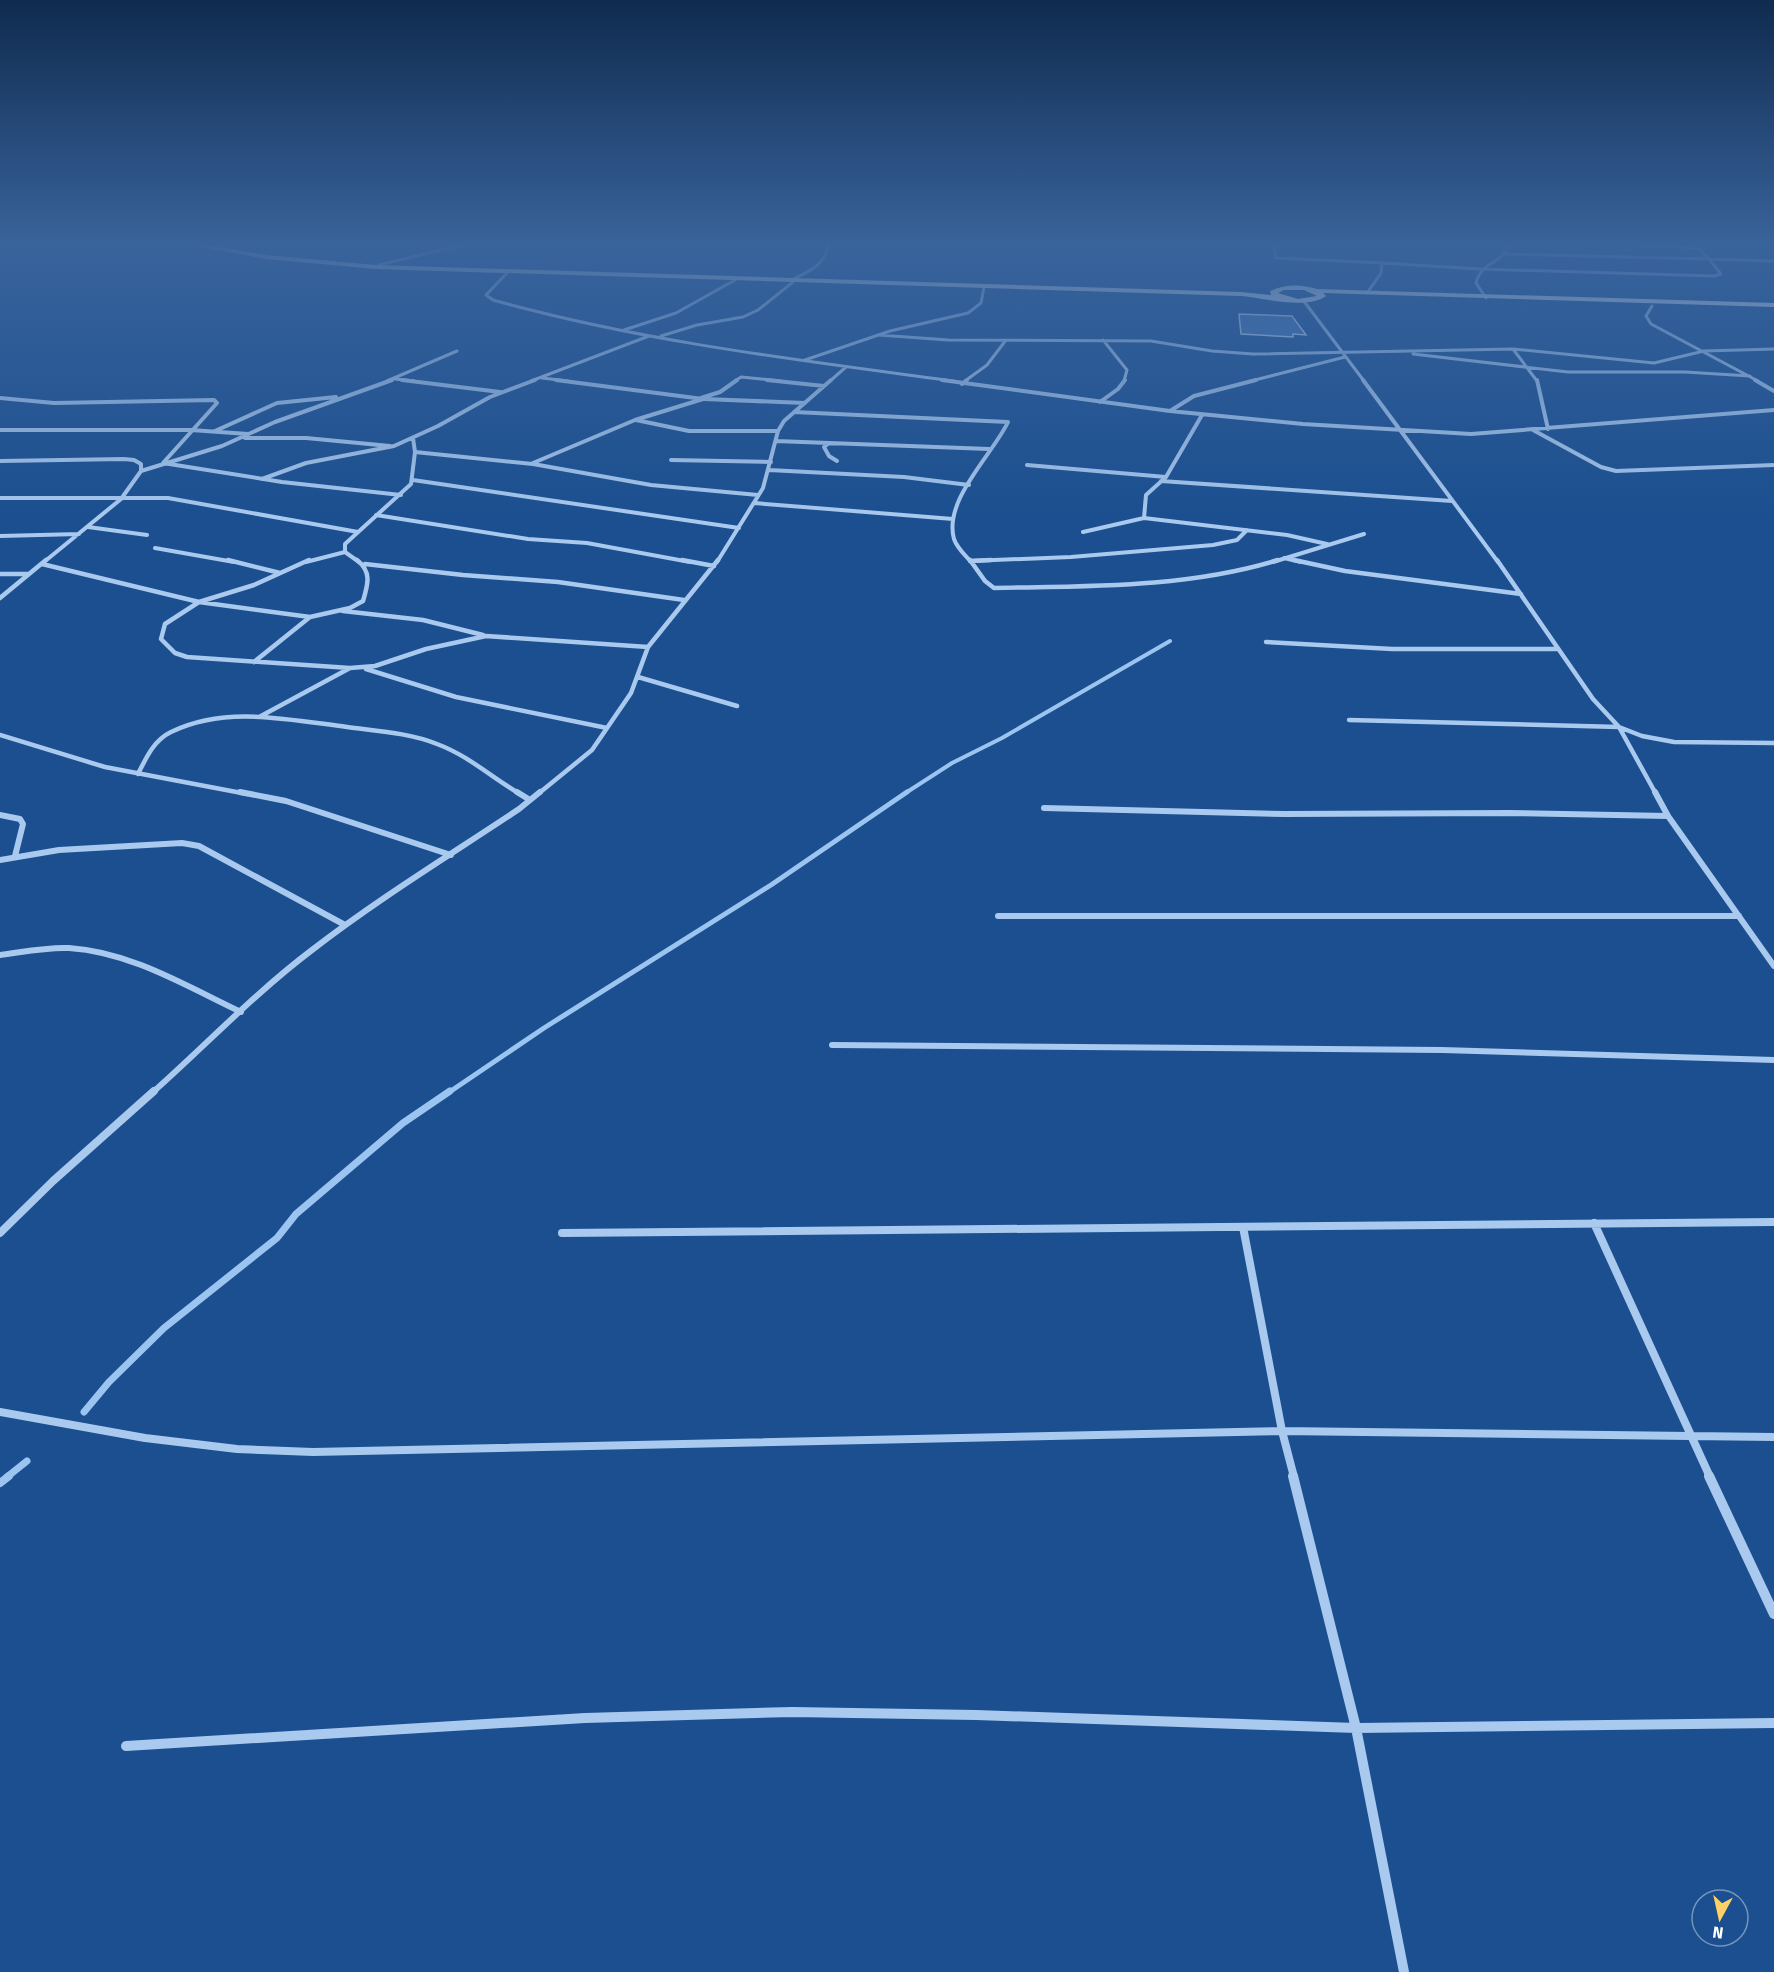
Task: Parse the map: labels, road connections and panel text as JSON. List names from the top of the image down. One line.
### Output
{"north":"bottom"}
